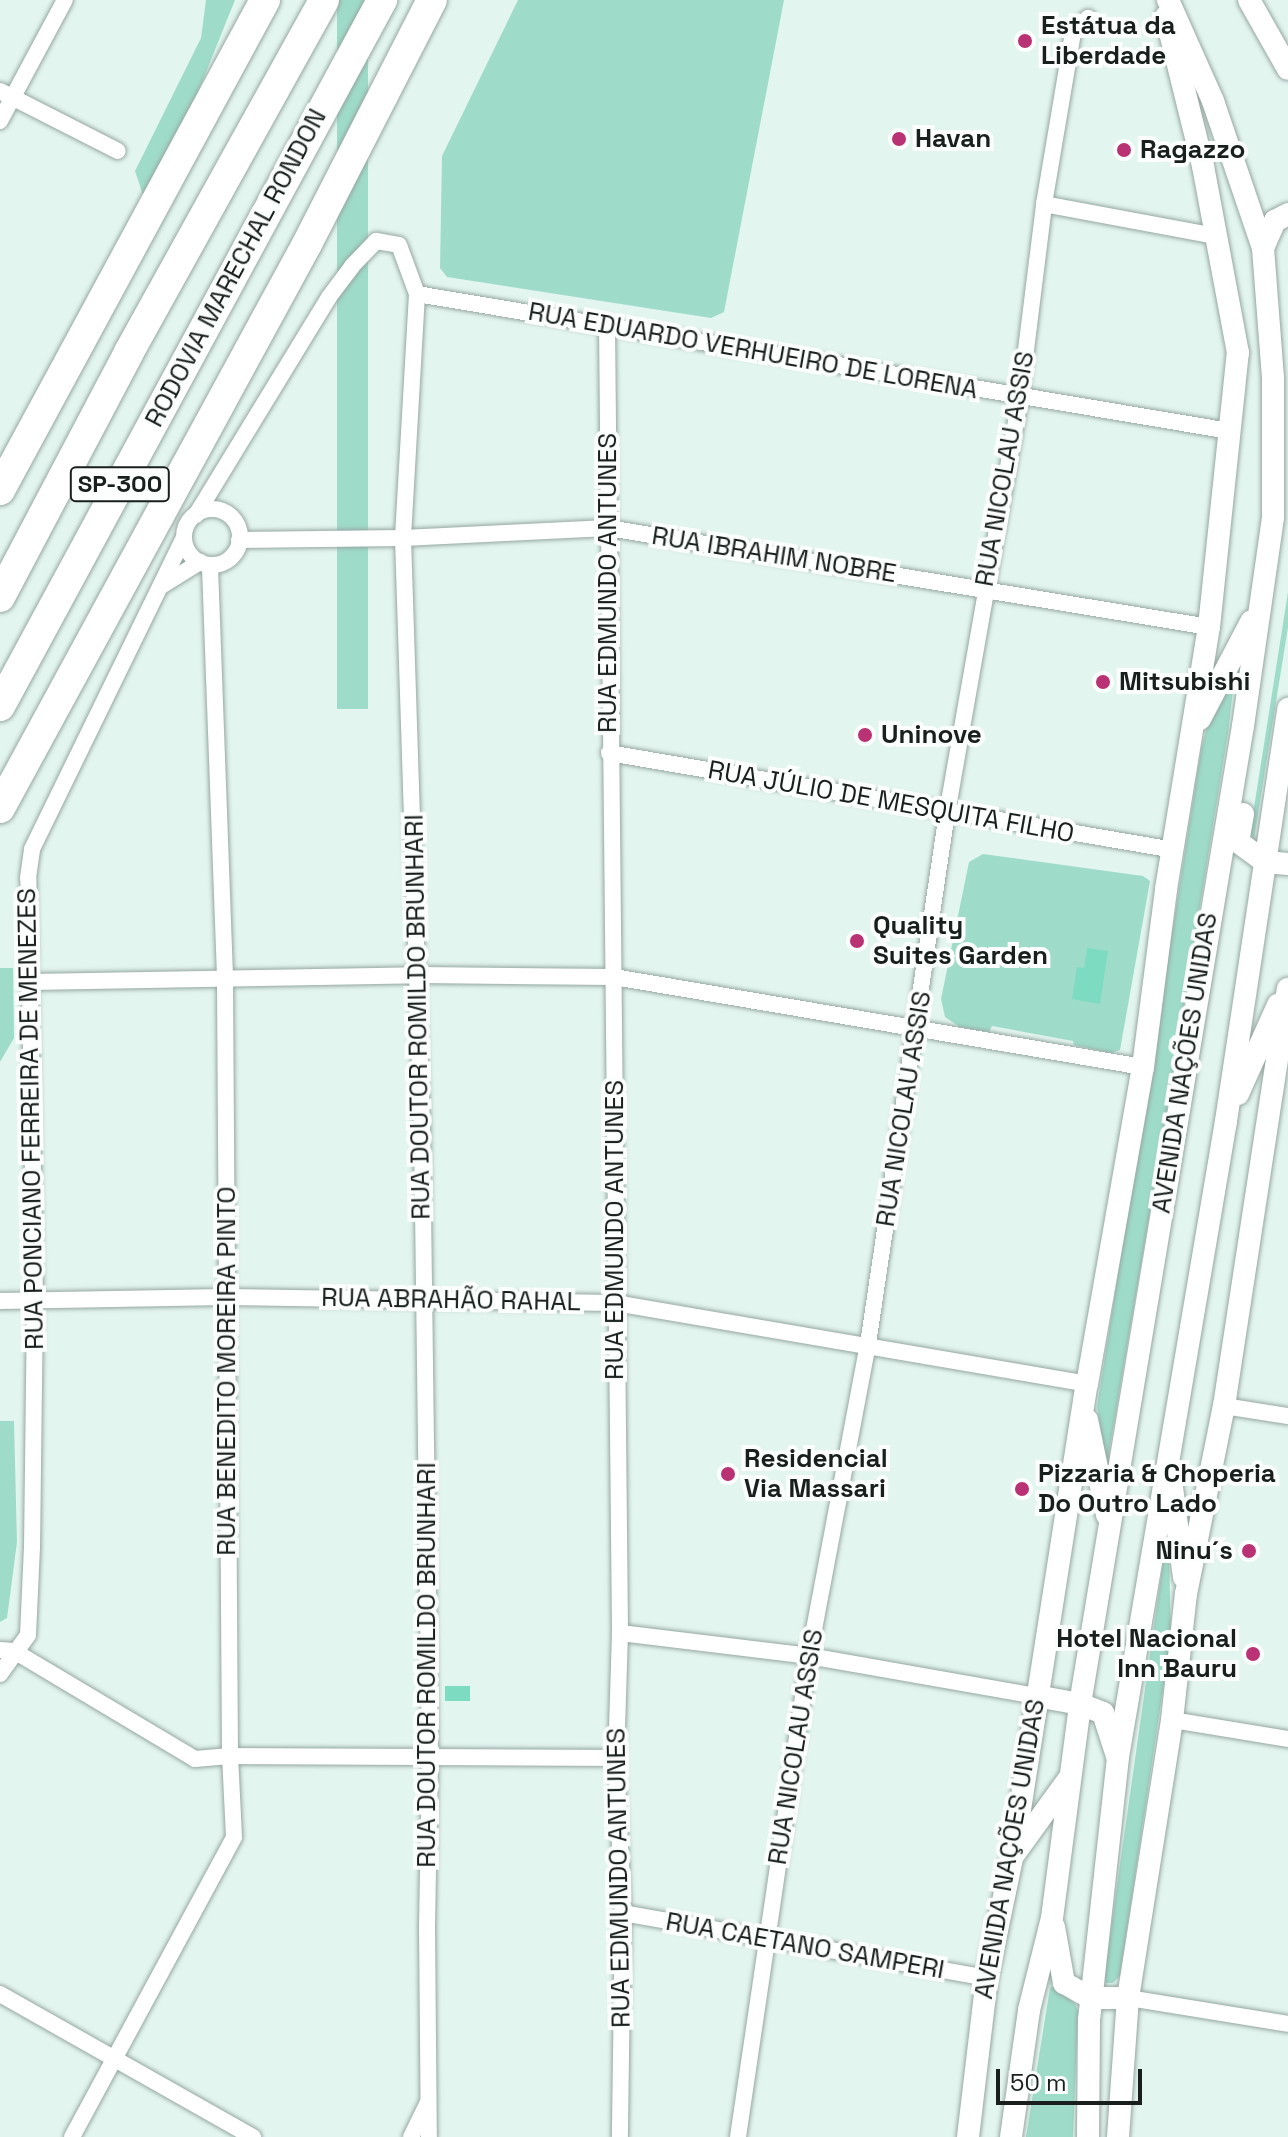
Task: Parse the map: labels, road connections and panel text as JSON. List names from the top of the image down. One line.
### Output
{"streets":{"highway":["RODOVIA MARECHAL RONDON","SP-300"],"main road":["AVENIDA NAÇÕES UNIDAS"],"street":["RUA EDUARDO VERHUEIRO DE LORENA","RUA NICOLAU ASSIS","RUA IBRAHIM NOBRE","RUA EDMUNDO ANTUNES","RUA JÚLIO DE MESQUITA FILHO","RUA DOUTOR ROMILDO BRUNHARI","RUA PONCIANO FERREIRA DE MENEZES","RUA ABRAHÃO RAHAL","RUA BENEDITO MOREIRA PINTO","RUA CAETANO SAMPERI"]},"crossings":[["RUA EDUARDO VERHUEIRO DE LORENA","RUA NICOLAU ASSIS"],["RUA EDUARDO VERHUEIRO DE LORENA","RUA EDMUNDO ANTUNES"],["RUA EDUARDO VERHUEIRO DE LORENA","RUA DOUTOR ROMILDO BRUNHARI"],["RUA EDUARDO VERHUEIRO DE LORENA","AVENIDA NAÇÕES UNIDAS"],["RUA NICOLAU ASSIS","RUA IBRAHIM NOBRE"],["RUA NICOLAU ASSIS","RUA JÚLIO DE MESQUITA FILHO"],["RUA NICOLAU ASSIS","RUA ABRAHÃO RAHAL"],["RUA NICOLAU ASSIS","RUA CAETANO SAMPERI"],["RUA IBRAHIM NOBRE","RUA EDMUNDO ANTUNES"],["RUA IBRAHIM NOBRE","RUA DOUTOR ROMILDO BRUNHARI"],["RUA IBRAHIM NOBRE","AVENIDA NAÇÕES UNIDAS"],["RUA IBRAHIM NOBRE","RUA PONCIANO FERREIRA DE MENEZES"],["RUA IBRAHIM NOBRE","RUA BENEDITO MOREIRA PINTO"],["RUA EDMUNDO ANTUNES","RUA JÚLIO DE MESQUITA FILHO"],["RUA EDMUNDO ANTUNES","RUA ABRAHÃO RAHAL"],["RUA EDMUNDO ANTUNES","RUA CAETANO SAMPERI"],["RUA JÚLIO DE MESQUITA FILHO","AVENIDA NAÇÕES UNIDAS"],["RUA DOUTOR ROMILDO BRUNHARI","RUA PONCIANO FERREIRA DE MENEZES"],["RUA DOUTOR ROMILDO BRUNHARI","RUA ABRAHÃO RAHAL"],["RUA DOUTOR ROMILDO BRUNHARI","RUA BENEDITO MOREIRA PINTO"],["AVENIDA NAÇÕES UNIDAS","RUA ABRAHÃO RAHAL"],["AVENIDA NAÇÕES UNIDAS","RUA CAETANO SAMPERI"],["RUA PONCIANO FERREIRA DE MENEZES","RUA ABRAHÃO RAHAL"],["RUA PONCIANO FERREIRA DE MENEZES","RUA BENEDITO MOREIRA PINTO"],["RUA ABRAHÃO RAHAL","RUA BENEDITO MOREIRA PINTO"]],"places":["Estátua da Liberdade","Havan","Ragazzo","Mitsubishi","Uninove","Quality Suites Garden","Residencial Via Massari","Pizzaria & Choperia Do Outro Lado","Ninu´s","Hotel Nacional Inn Bauru"],"scale_bar":"50 m"}
